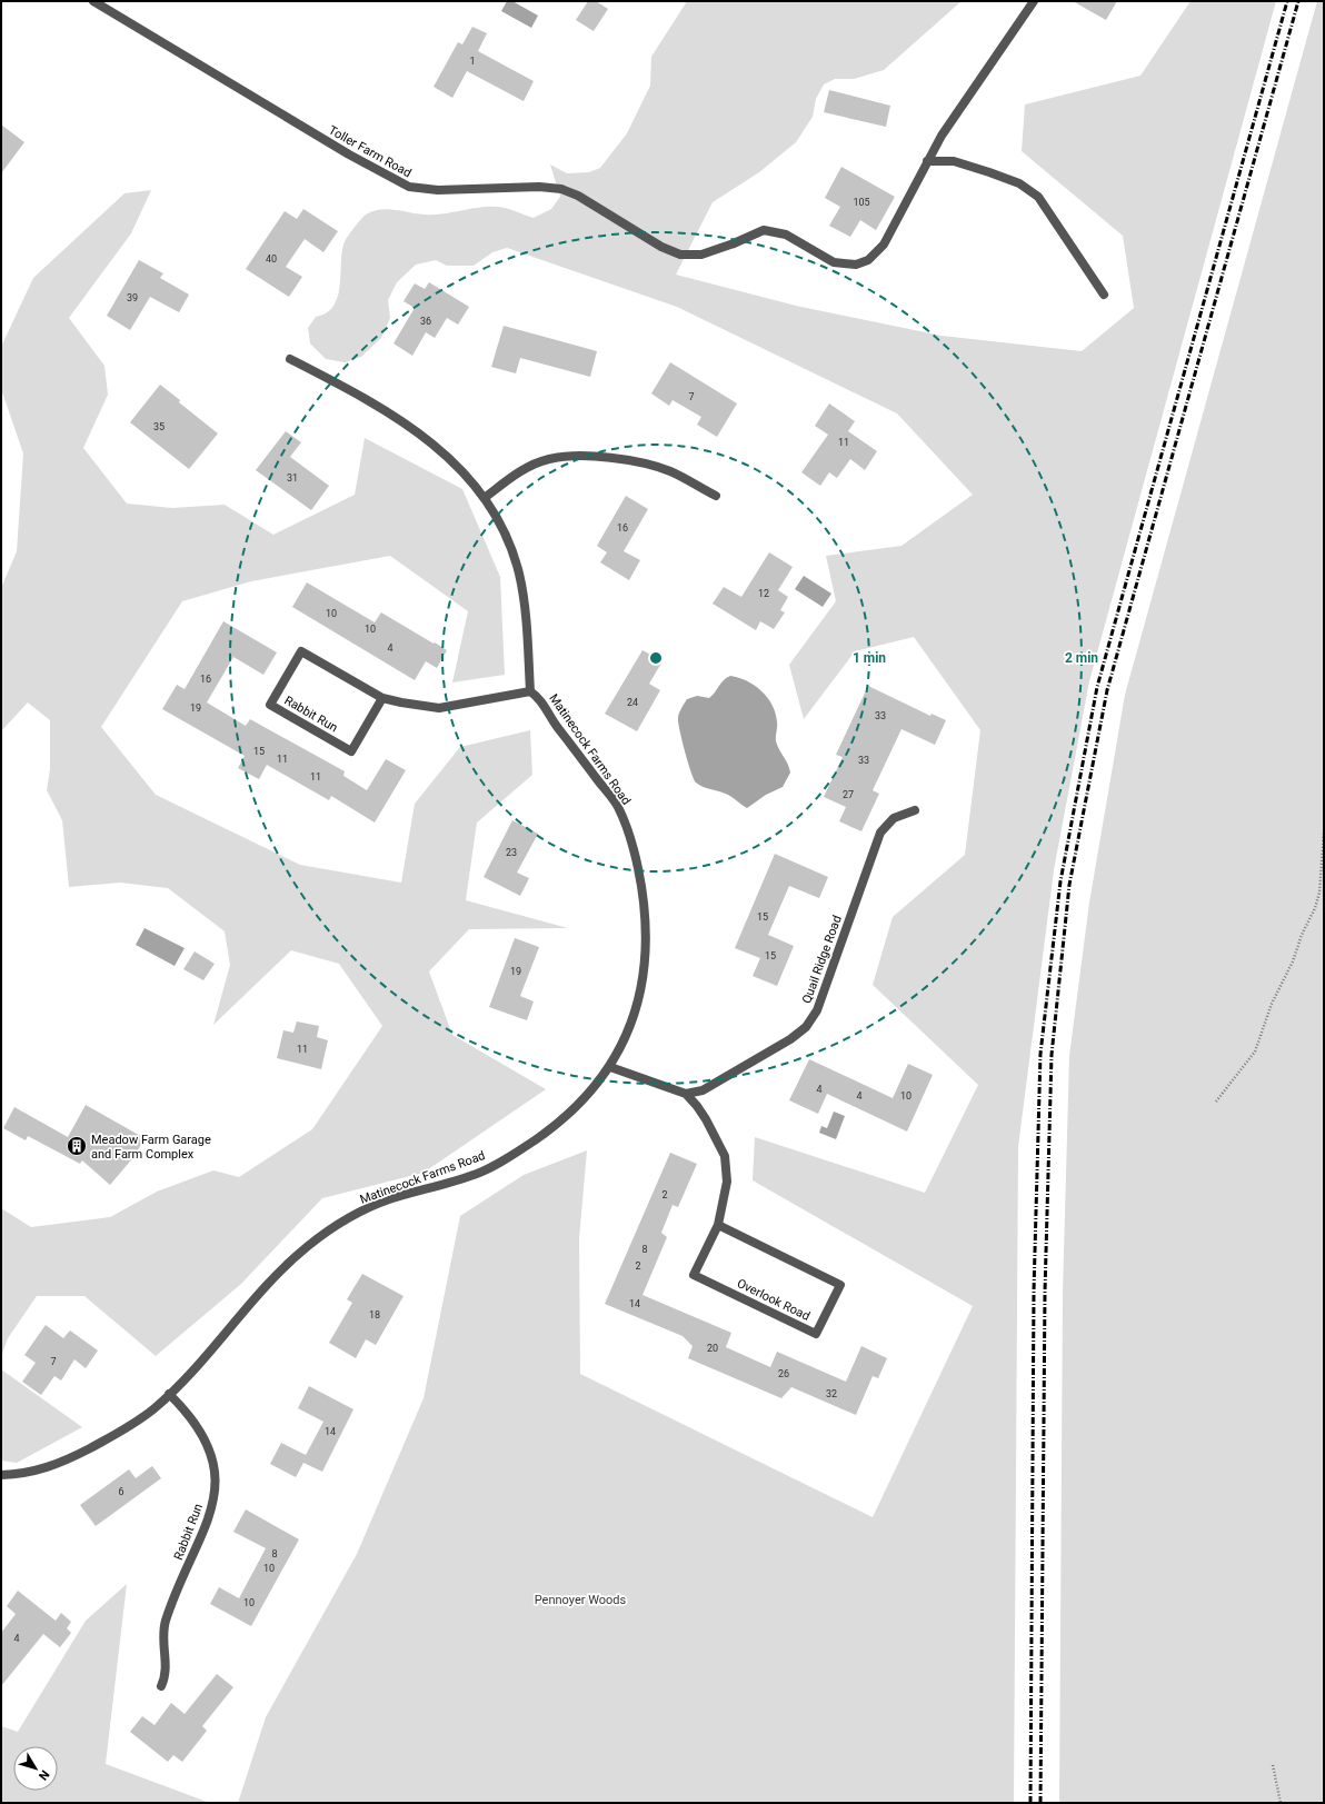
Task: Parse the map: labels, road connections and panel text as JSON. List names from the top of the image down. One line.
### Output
{"streets":{"street":["Toller Farm Road","Rabbit Run","Matinecock Farms Road","Quail Ridge Road","Overlook Road"]},"crossings":[["Rabbit Run","Matinecock Farms Road"],["Quail Ridge Road","Overlook Road"]],"parks":["Pennoyer Woods"],"places":{"building":["Meadow Farm Garage and Farm Complex"]},"house_numbers":["1","105","40","39","36","7","35","11","31","16","12","10","10","4","16","24","19","33","15","11","33","11","27","23","15","15","19","11","4","4","10","2","8","2","14","18","20","7","26","32","14","6","8","10","10","4"],"north":"bottom right","rings":["1 min","2 min"]}
